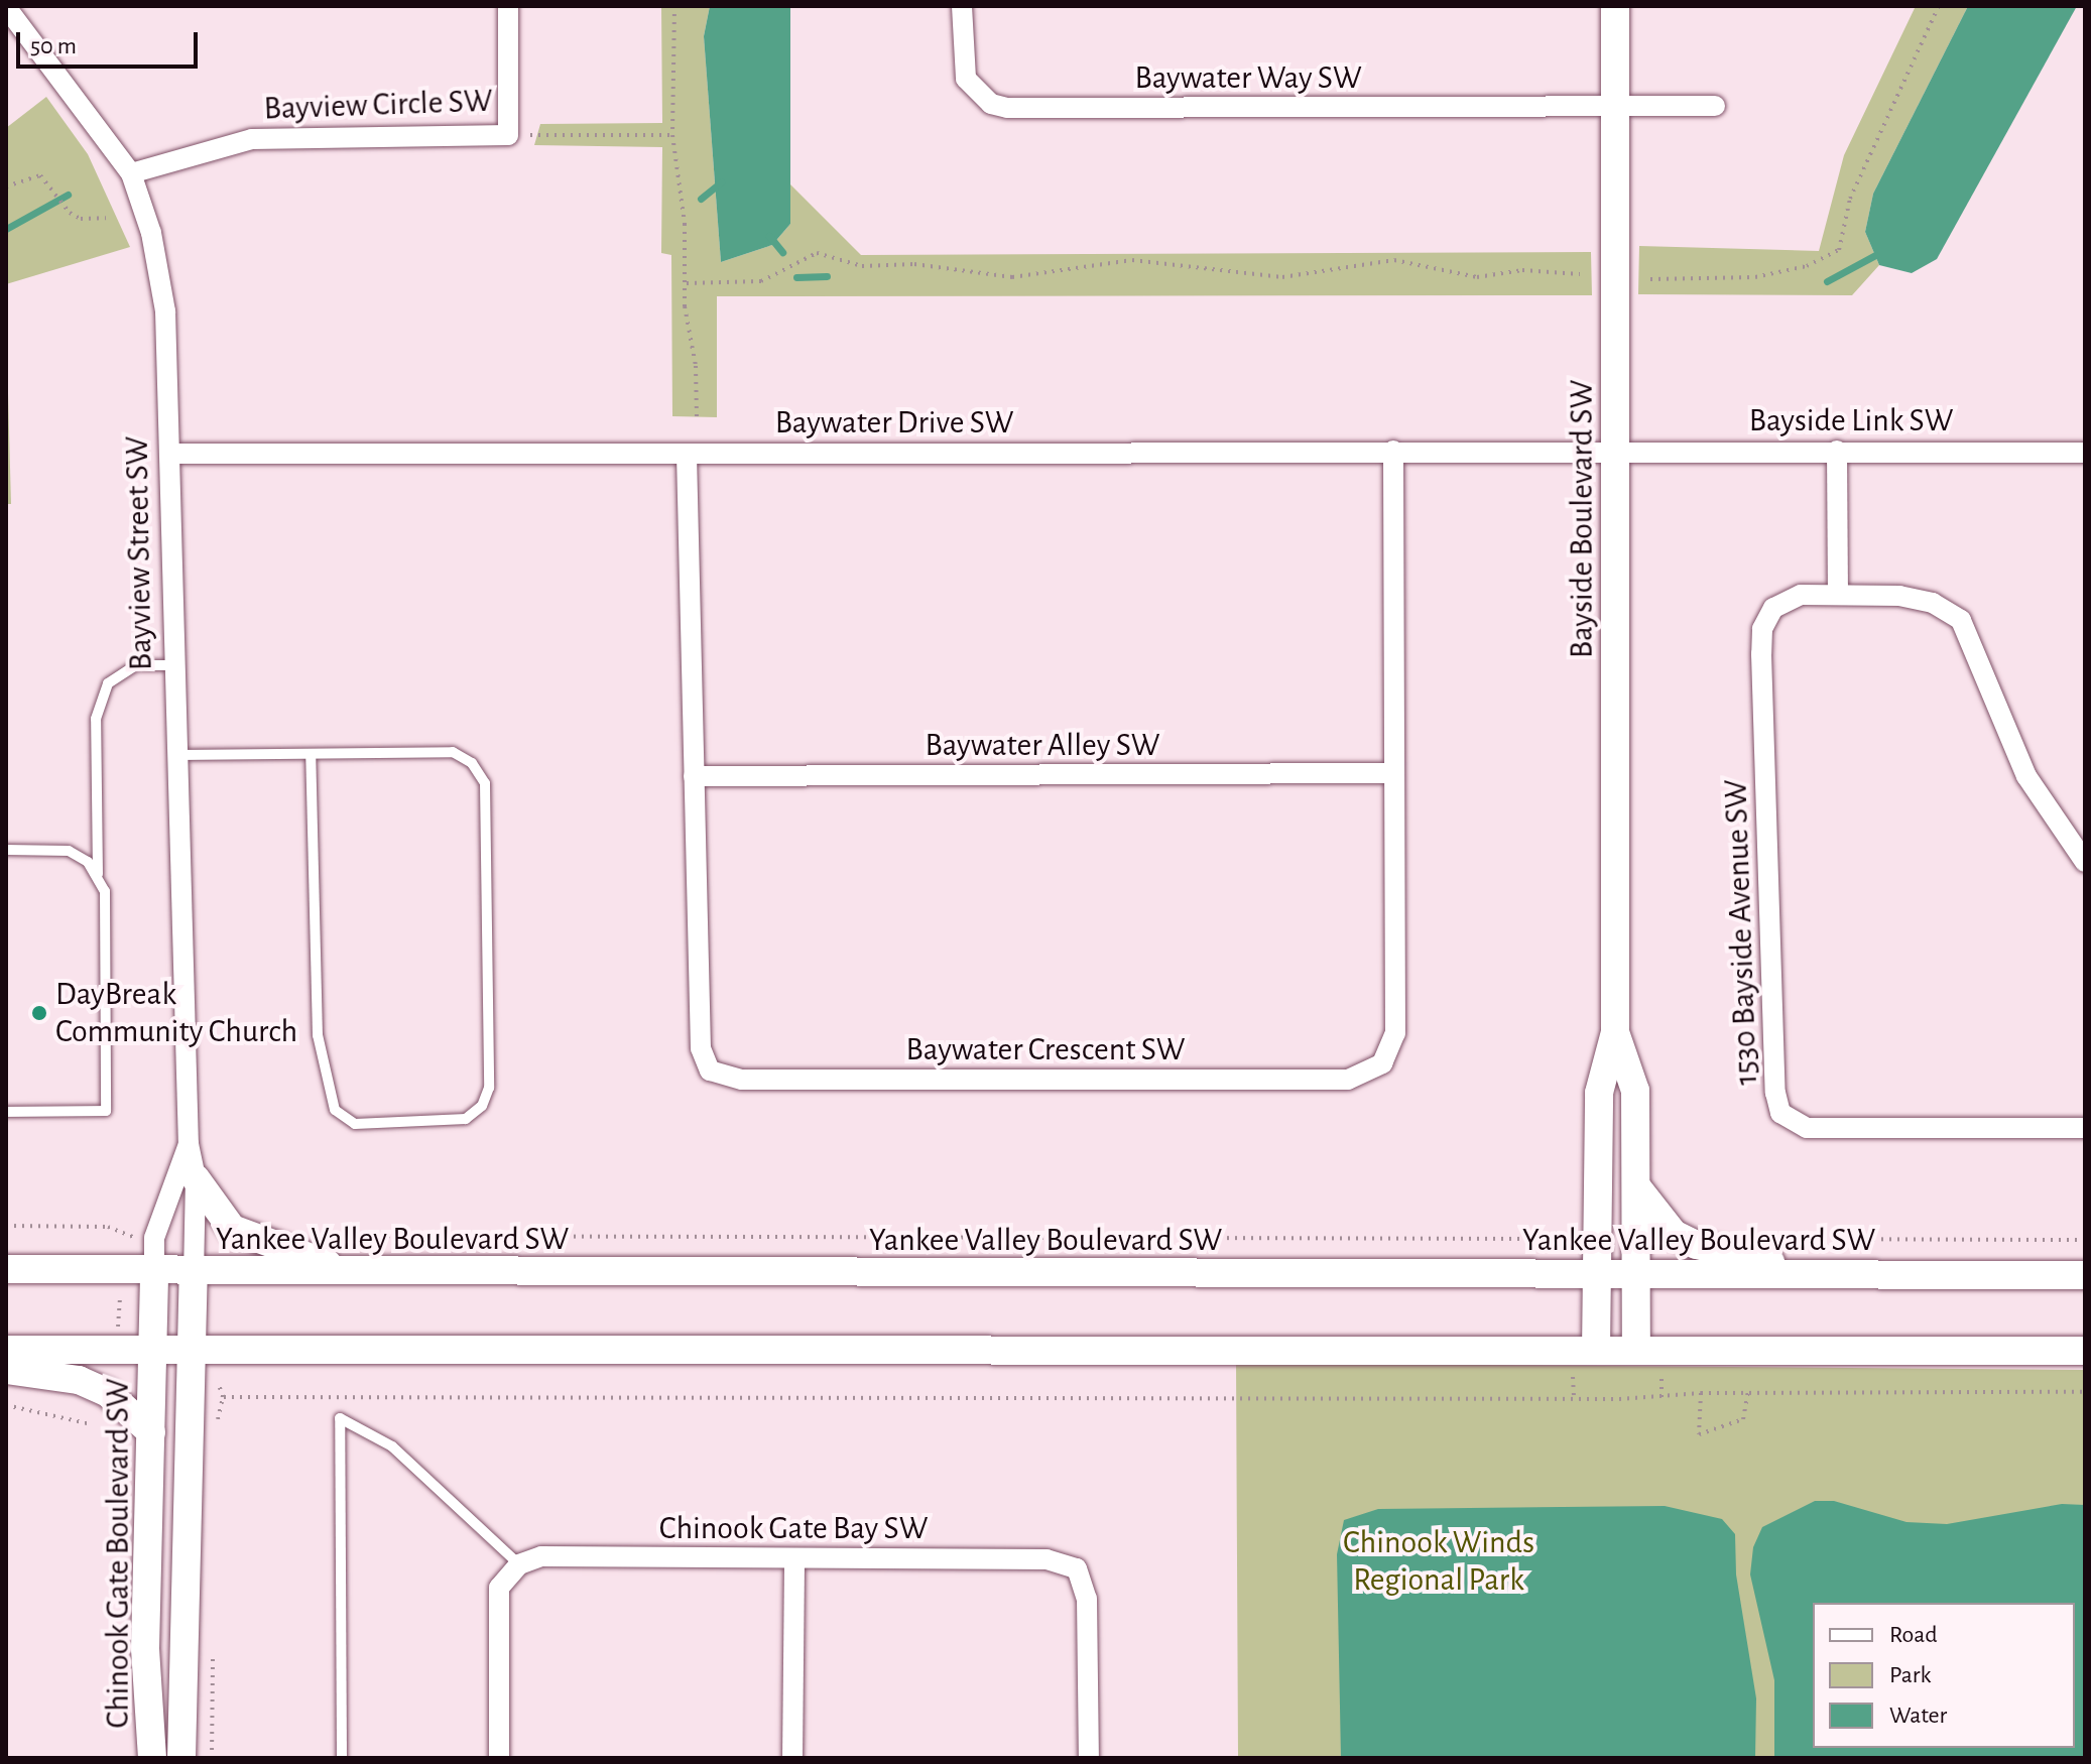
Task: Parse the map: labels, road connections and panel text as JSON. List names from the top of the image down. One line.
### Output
{"streets":{"main road":["Bayside Boulevard SW","Bayview Street SW","Yankee Valley Boulevard SW","Chinook Gate Boulevard SW"],"street":["Baywater Way SW","Bayview Circle SW","Bayside Link SW","Baywater Drive SW","Baywater Alley SW","1530 Bayside Avenue SW","Baywater Crescent SW","Chinook Gate Bay SW"]},"crossings":[["Baywater Way SW","Bayside Boulevard SW"],["Bayview Circle SW","Bayview Street SW"],["Bayside Link SW","Baywater Drive SW"],["Bayside Link SW","Bayside Boulevard SW"],["Baywater Drive SW","Bayside Boulevard SW"],["Baywater Drive SW","Bayview Street SW"],["Baywater Drive SW","Baywater Crescent SW"],["Bayside Boulevard SW","Yankee Valley Boulevard SW"],["Bayview Street SW","Yankee Valley Boulevard SW"],["Bayview Street SW","Chinook Gate Boulevard SW"],["Baywater Alley SW","Baywater Crescent SW"]],"parks":["Chinook Winds Regional Park"],"places":["DayBreak Community Church"],"legend":["Road","Park","Water"],"scale_bar":"50 m"}
